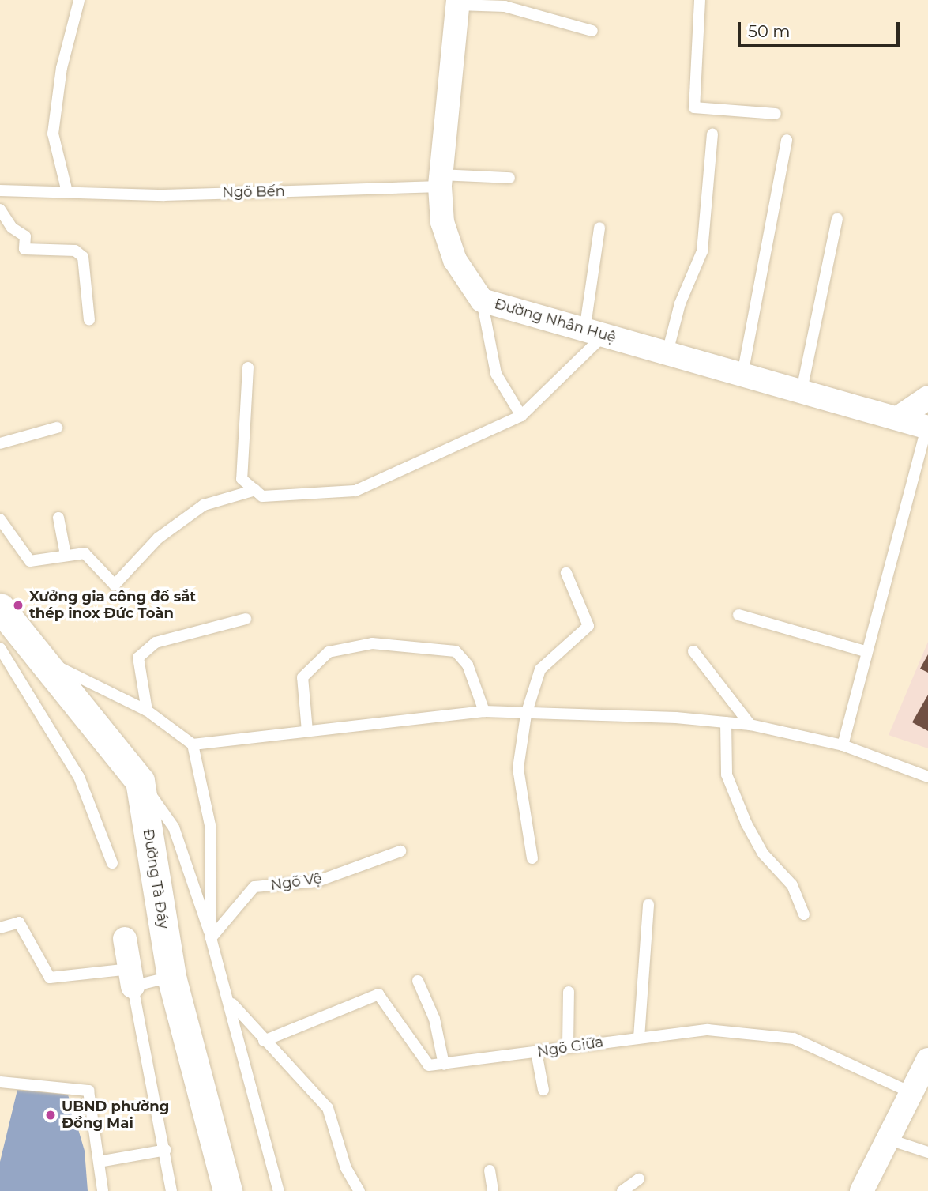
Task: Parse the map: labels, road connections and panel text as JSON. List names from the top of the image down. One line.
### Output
{"streets":{"street":["Đường Nhân Huệ","Đường Tà Đáy"],"lane":["Ngõ Bến","Ngõ Vệ","Ngõ Giữa"]},"crossings":[["Ngõ Bến","Đường Nhân Huệ"]],"places":["Xưởng gia công đồ sắt thép inox Đức Toàn","UBND phường Đồng Mai"],"scale_bar":"50 m"}
